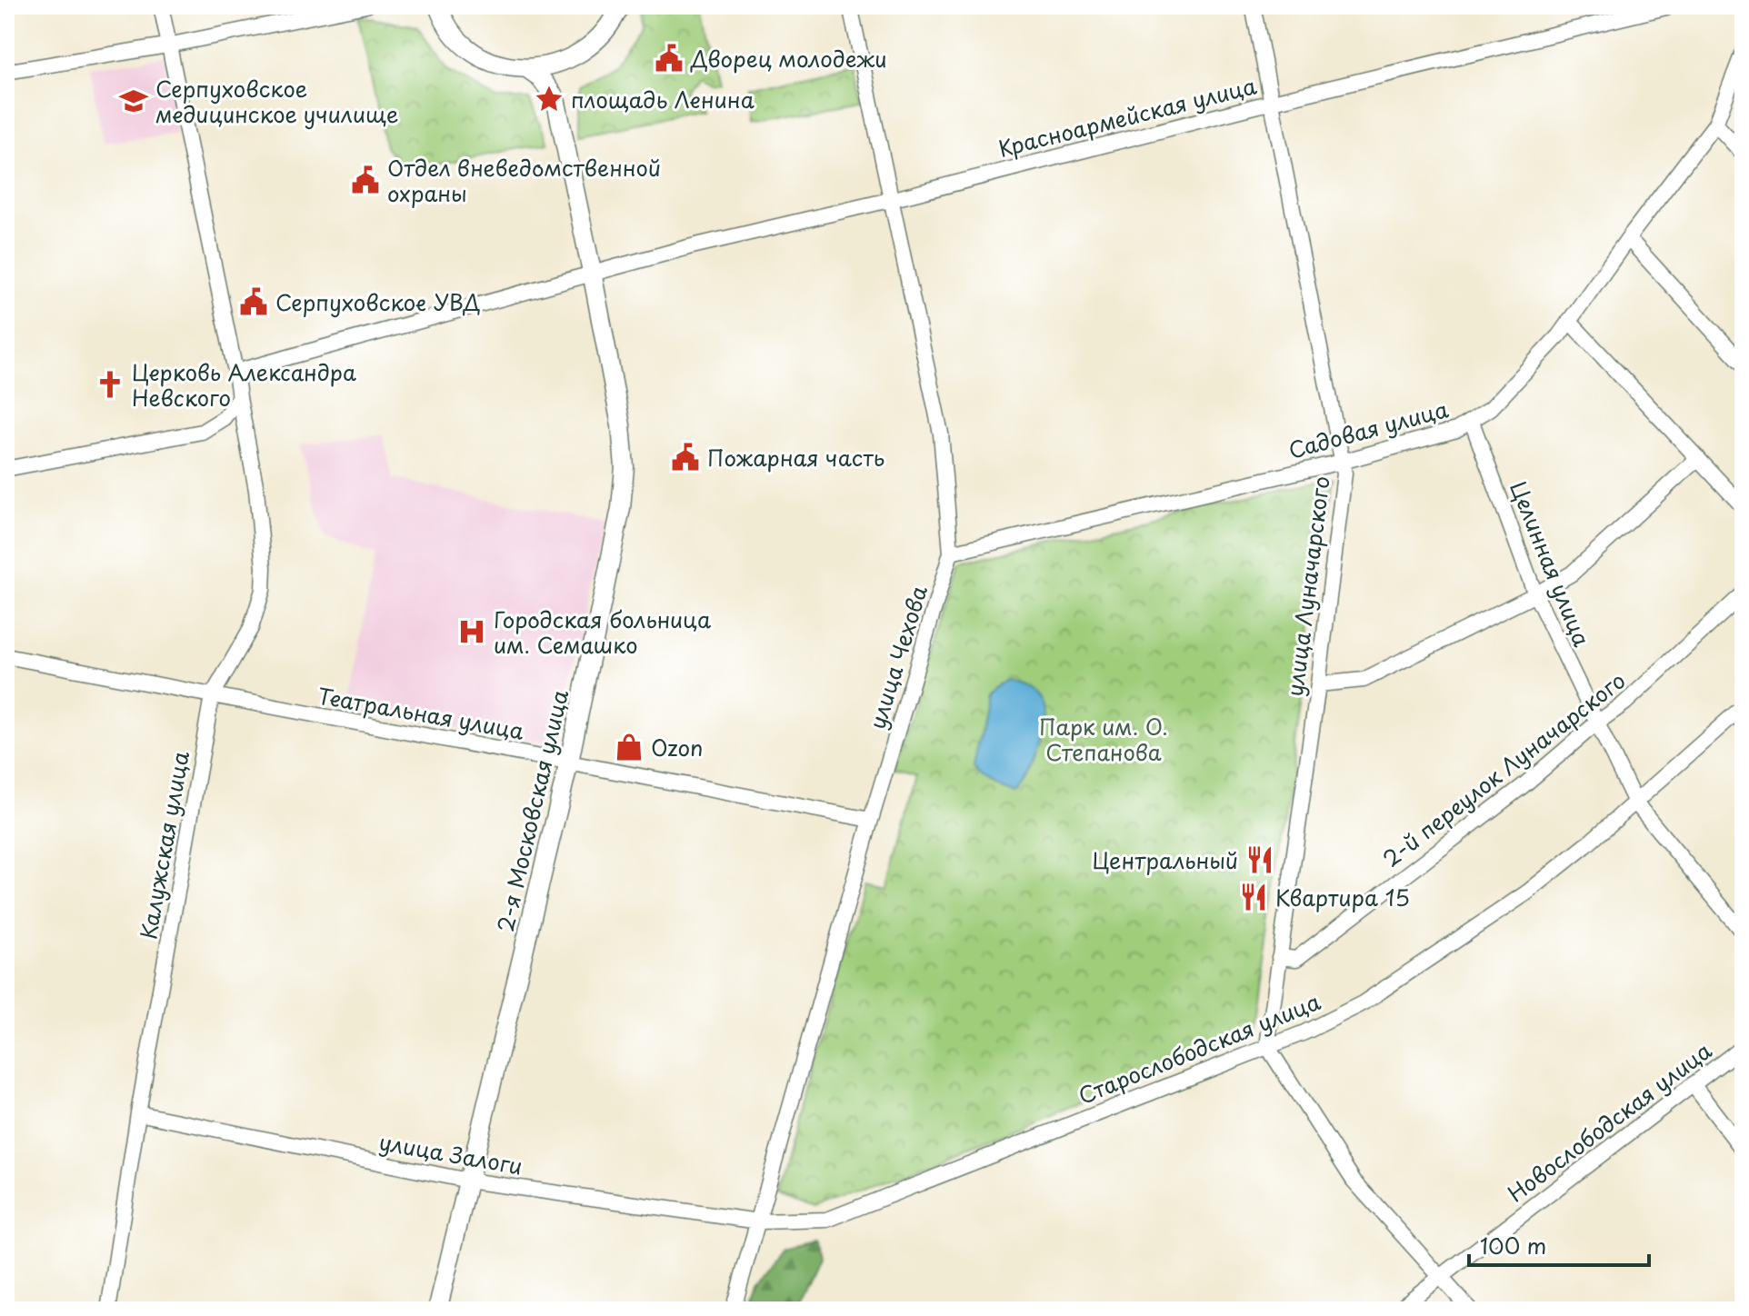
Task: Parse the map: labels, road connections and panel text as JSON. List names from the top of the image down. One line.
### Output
{"streets":{"street":["Красноармейская улица","Садовая улица","Целинная улица","улица Луначарского","улица Чехова","Театральная улица","2-й переулок Луначарского","2-я Московская улица","Калужская улица","Старослободская улица","Новослободская улица","улица Залоги"]},"crossings":[["Красноармейская улица","улица Луначарского"],["Красноармейская улица","улица Чехова"],["Красноармейская улица","2-я Московская улица"],["Красноармейская улица","Калужская улица"],["Садовая улица","Целинная улица"],["Садовая улица","улица Луначарского"],["Садовая улица","улица Чехова"],["Целинная улица","2-й переулок Луначарского"],["Целинная улица","Старослободская улица"],["улица Луначарского","2-й переулок Луначарского"],["улица Луначарского","Старослободская улица"],["улица Чехова","Театральная улица"],["улица Чехова","Старослободская улица"],["улица Чехова","улица Залоги"],["Театральная улица","2-я Московская улица"],["Театральная улица","Калужская улица"],["2-я Московская улица","улица Залоги"],["Калужская улица","улица Залоги"],["Старослободская улица","улица Залоги"]],"parks":["Парк им. О. Степанова"],"places":{"public building":["Дворец молодежи","Отдел вневедомственной охраны","Серпуховское УВД","Пожарная часть"],"place":["площадь Ленина"],"school or university":["Серпуховское медицинское училище"],"church":["Церковь Александра Невского"],"hospital":["Городская больница им. Семашко"],"shop":["Ozon"],"restaurant":["Центральный","Квартира 15"]},"scale_bar":"100 m"}
